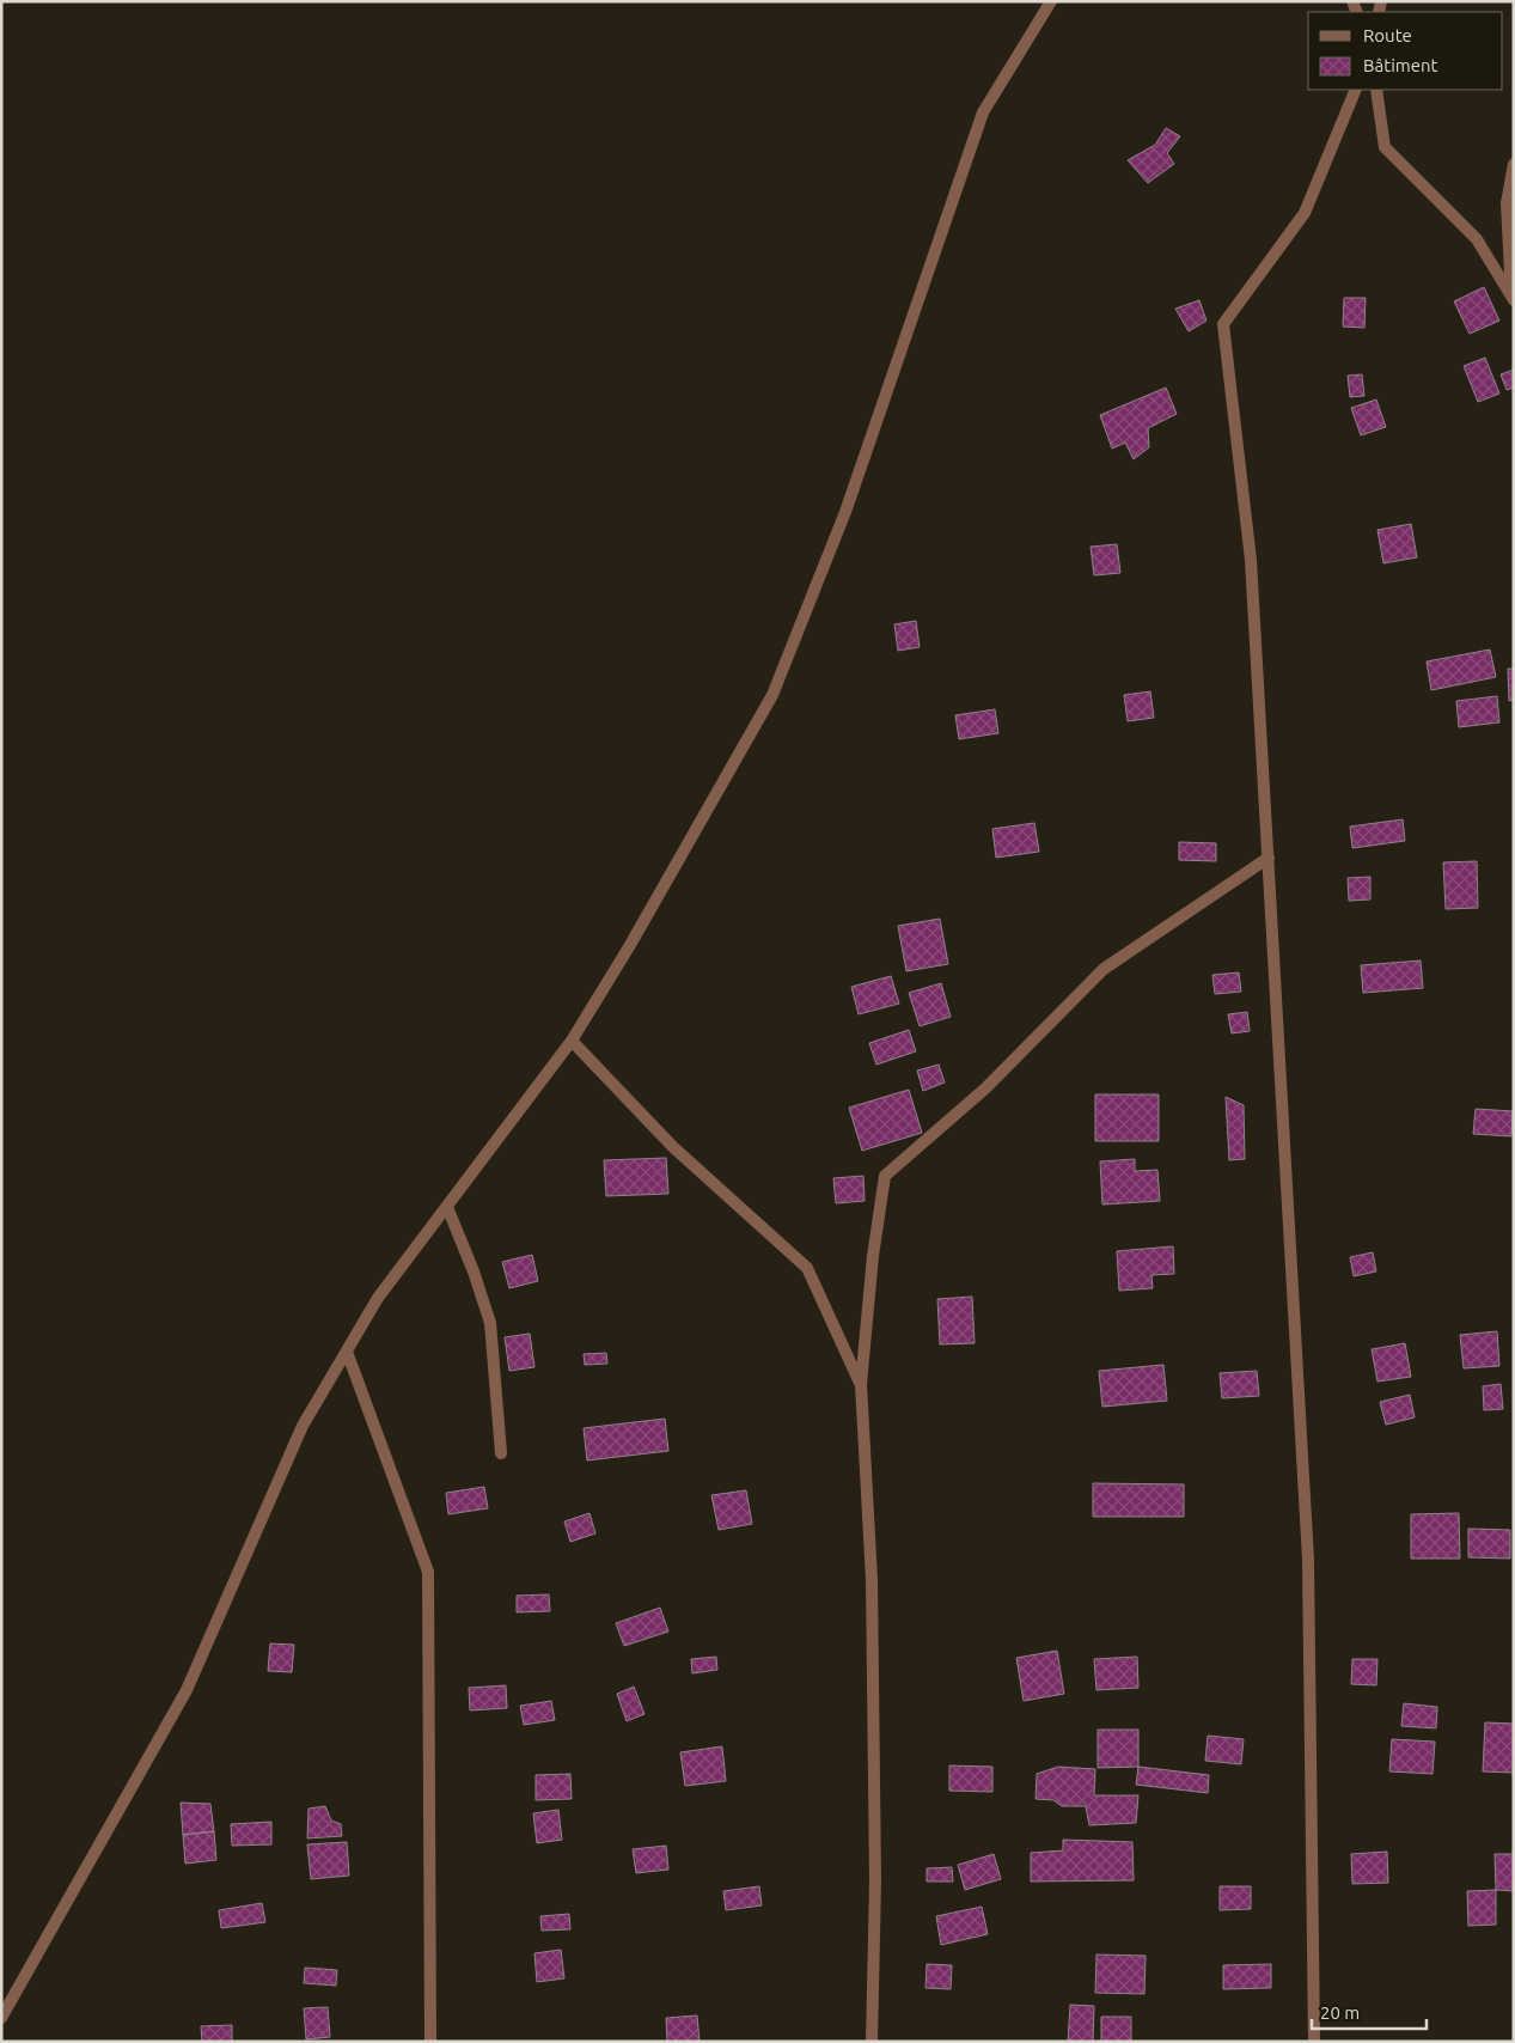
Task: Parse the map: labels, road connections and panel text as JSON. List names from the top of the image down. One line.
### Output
{"legend":["Route","Bâtiment"],"scale_bar":"20 m"}
